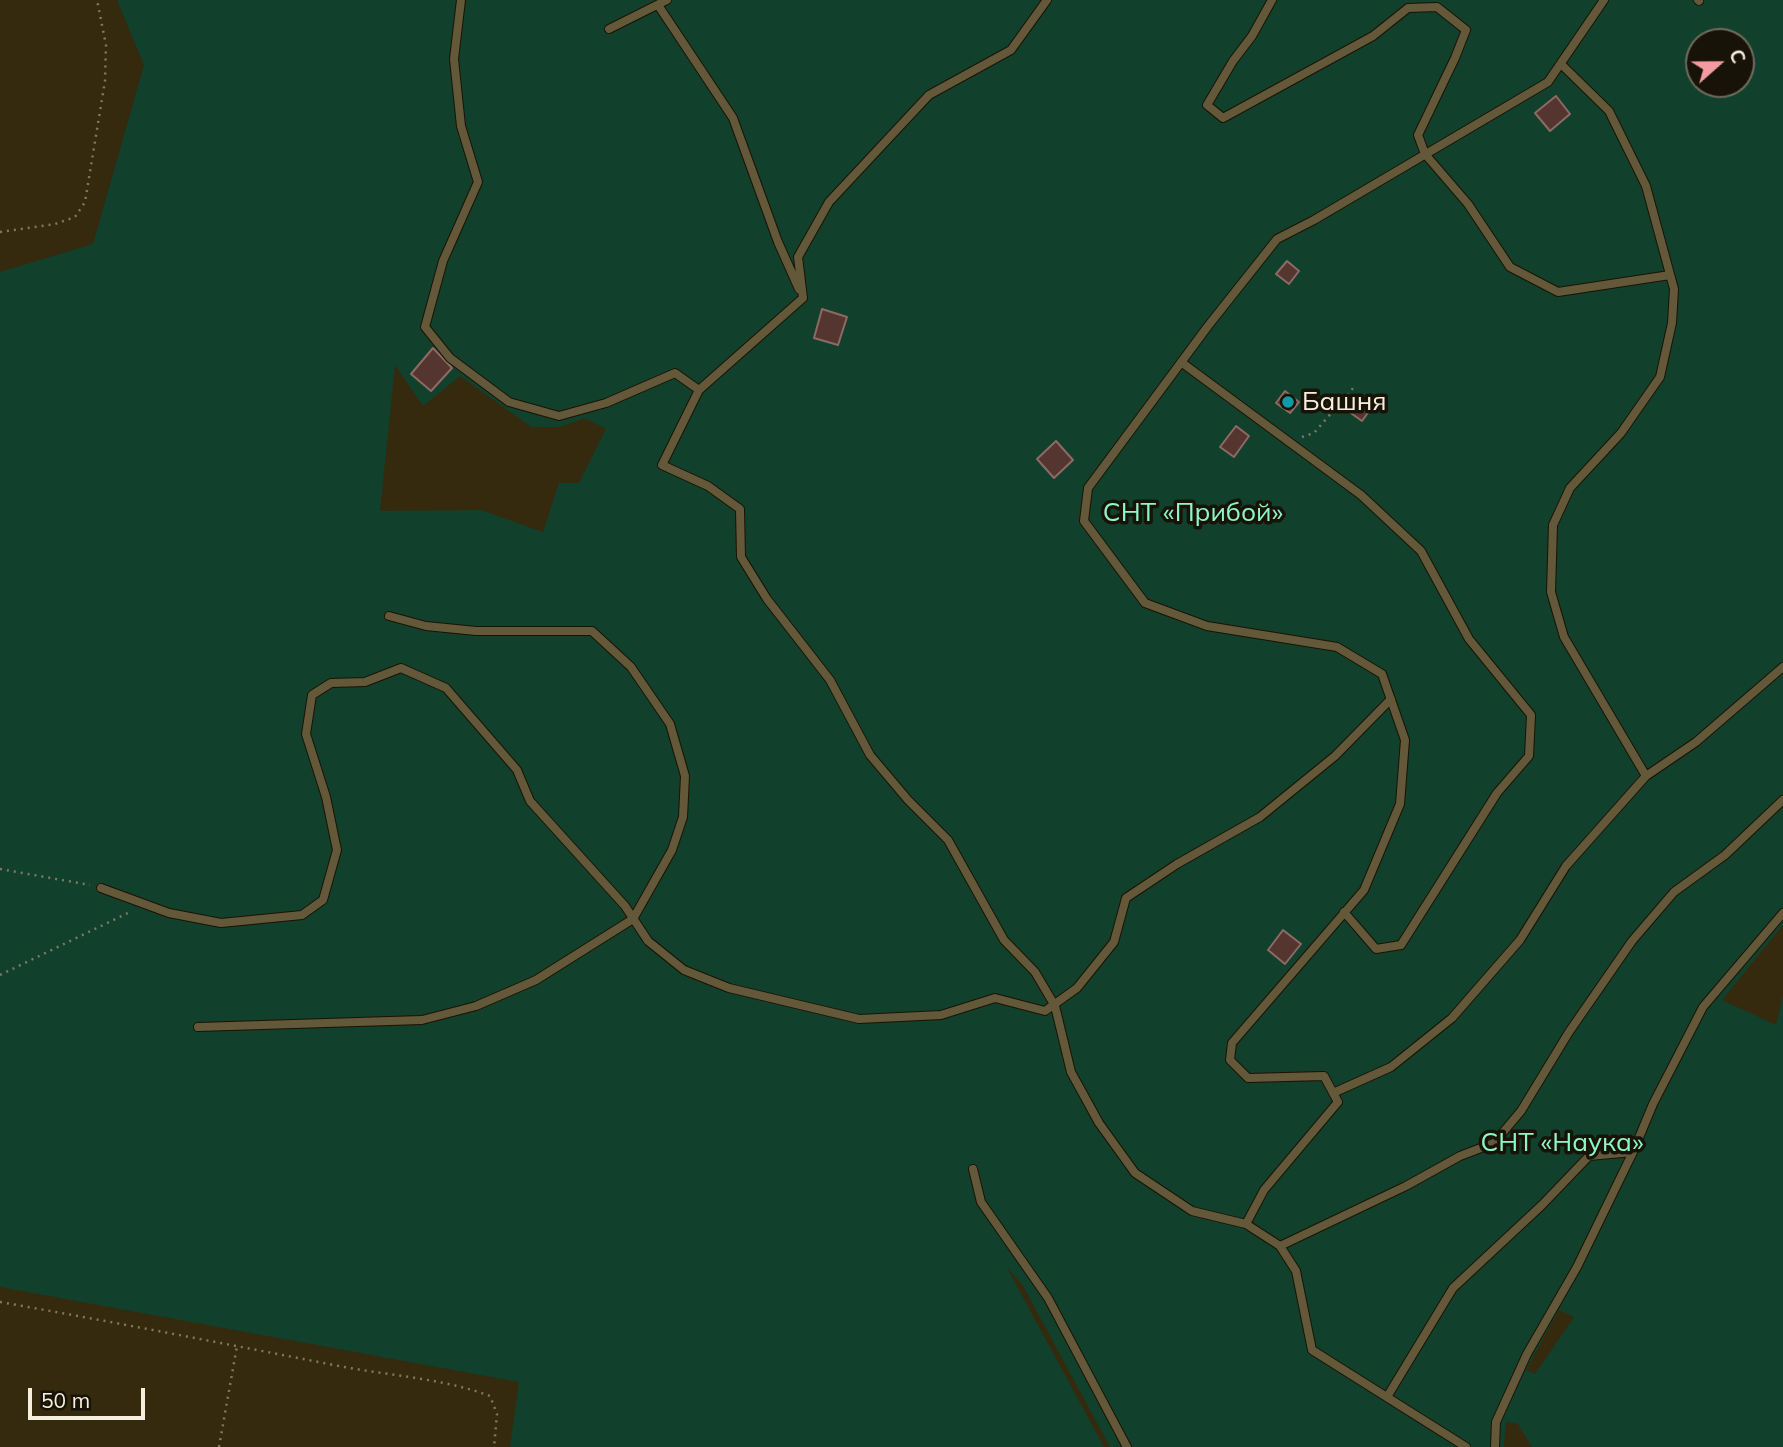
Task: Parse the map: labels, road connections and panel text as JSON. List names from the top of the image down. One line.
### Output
{"parks":["СНТ «Прибой»","СНТ «Наука»"],"places":["Башня"],"scale_bar":"50 m","north":"right"}
